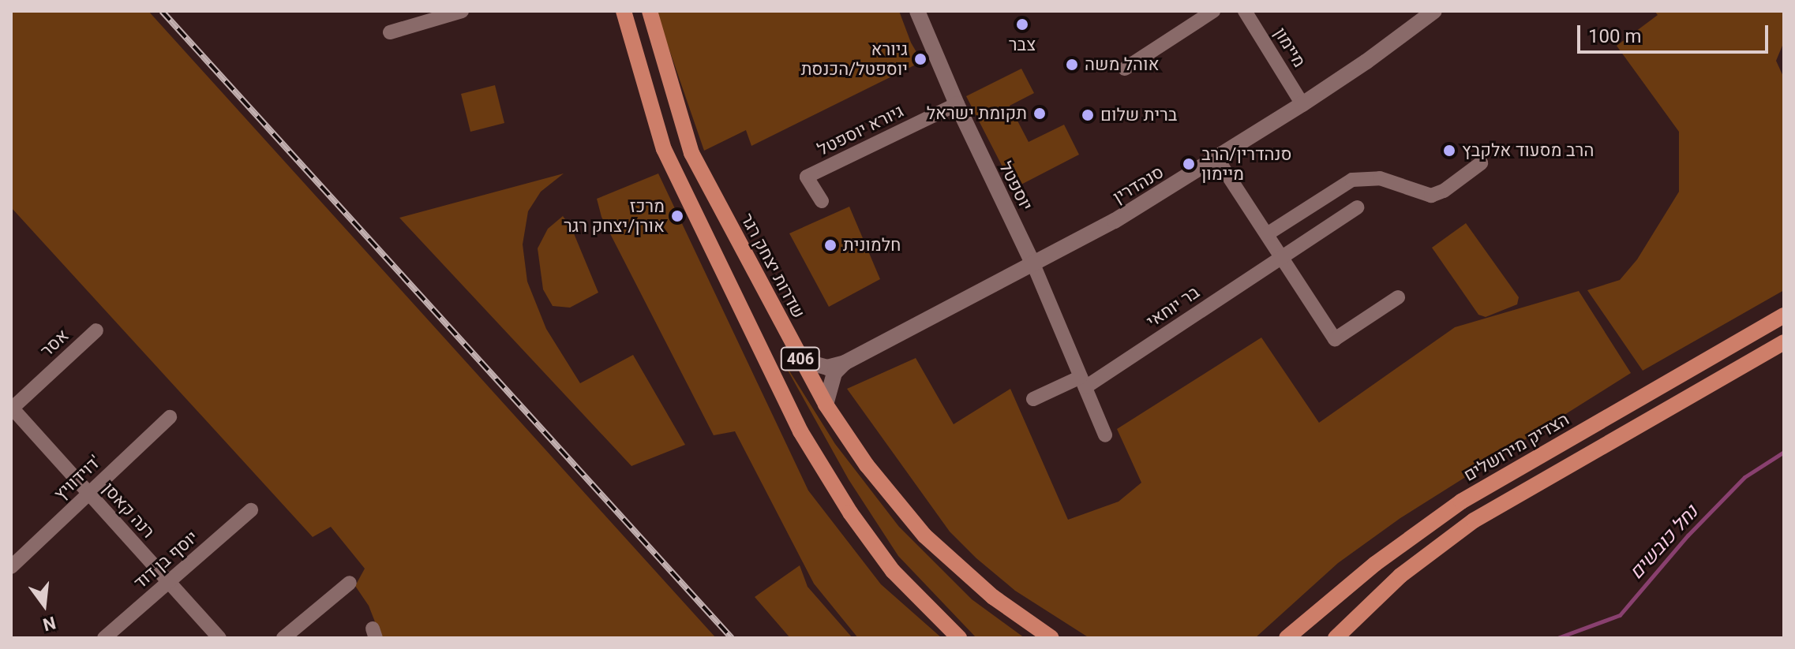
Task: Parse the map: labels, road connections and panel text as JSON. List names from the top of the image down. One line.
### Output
{"streets":{"main road":["שדרות יצחק רגר","406","הצדיק מירושלים"],"street":["מיימון","גיורא יוספטל","סנהדרין","יוספטל","בר יוחאי","אסר","דוידוויץ'","רנה קאסן","יוסף בן דוד"]},"crossings":[["מיימון","סנהדרין"],["גיורא יוספטל","יוספטל"],["סנהדרין","יוספטל"],["סנהדרין","שדרות יצחק רגר"],["יוספטל","בר יוחאי"],["אסר","רנה קאסן"],["דוידוויץ'","רנה קאסן"],["רנה קאסן","יוסף בן דוד"]],"water":["נחל כובשים"],"places":["צבר","גיורא יוספטל/הכנסת","אוהל משה","תקומת ישראל","ברית שלום","הרב מסעוד אלקבץ","סנהדרין/הרב מיימון","מרכז אורן/יצחק רגר","חלמונית"],"scale_bar":"100 m","north":"bottom"}
